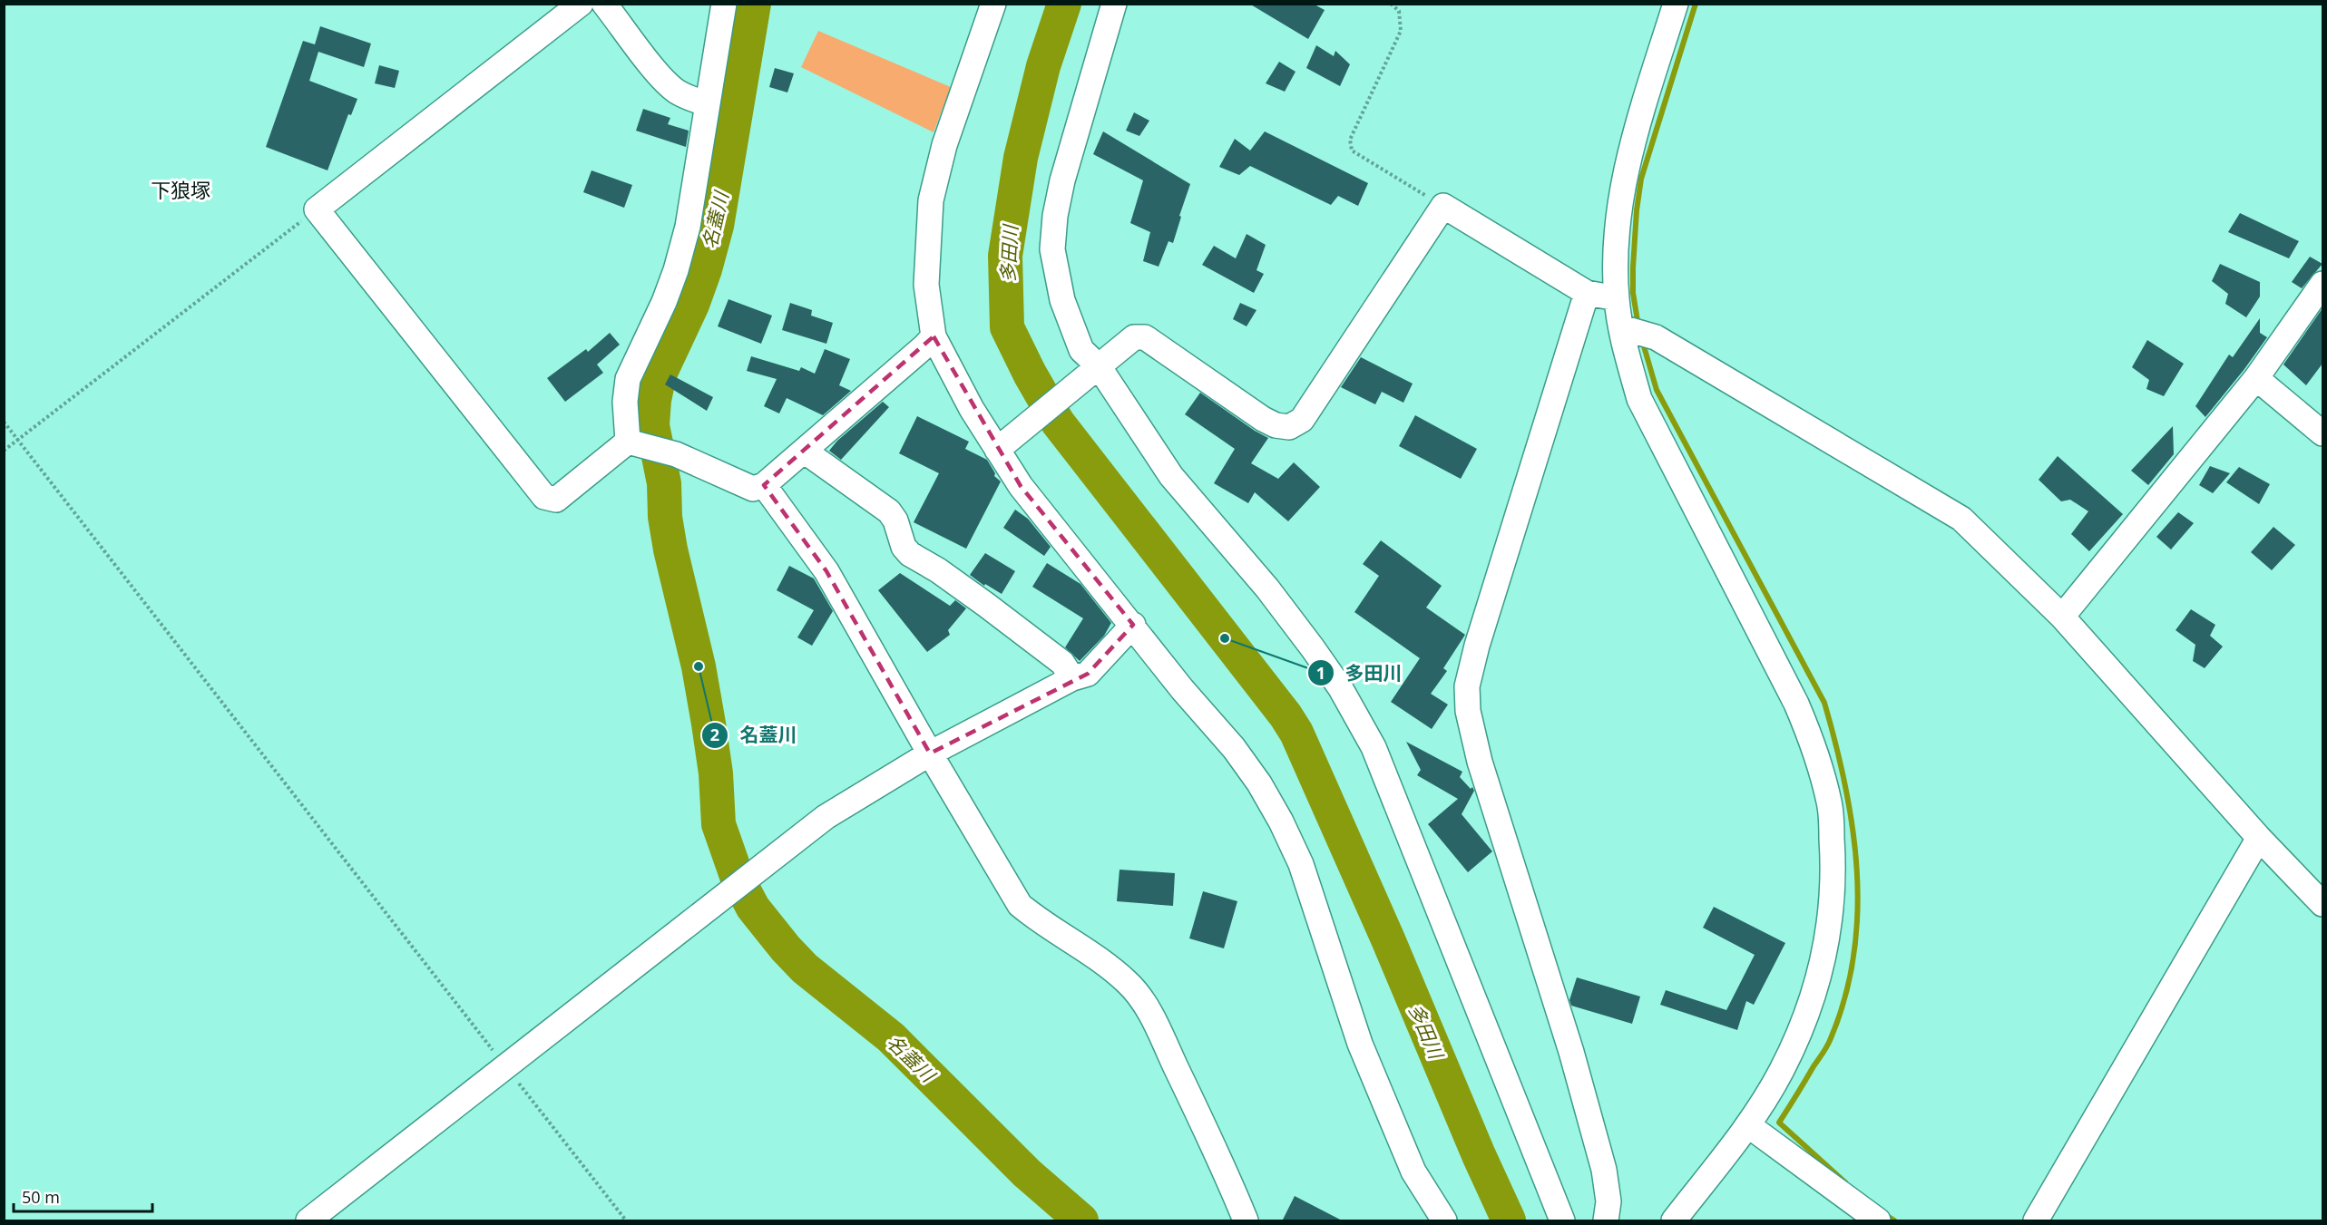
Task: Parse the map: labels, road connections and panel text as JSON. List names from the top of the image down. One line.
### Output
{"districts":["下狼塚"],"water":["名蓋川","多田川"],"places":["多田川","名蓋川"],"scale_bar":"50 m"}
